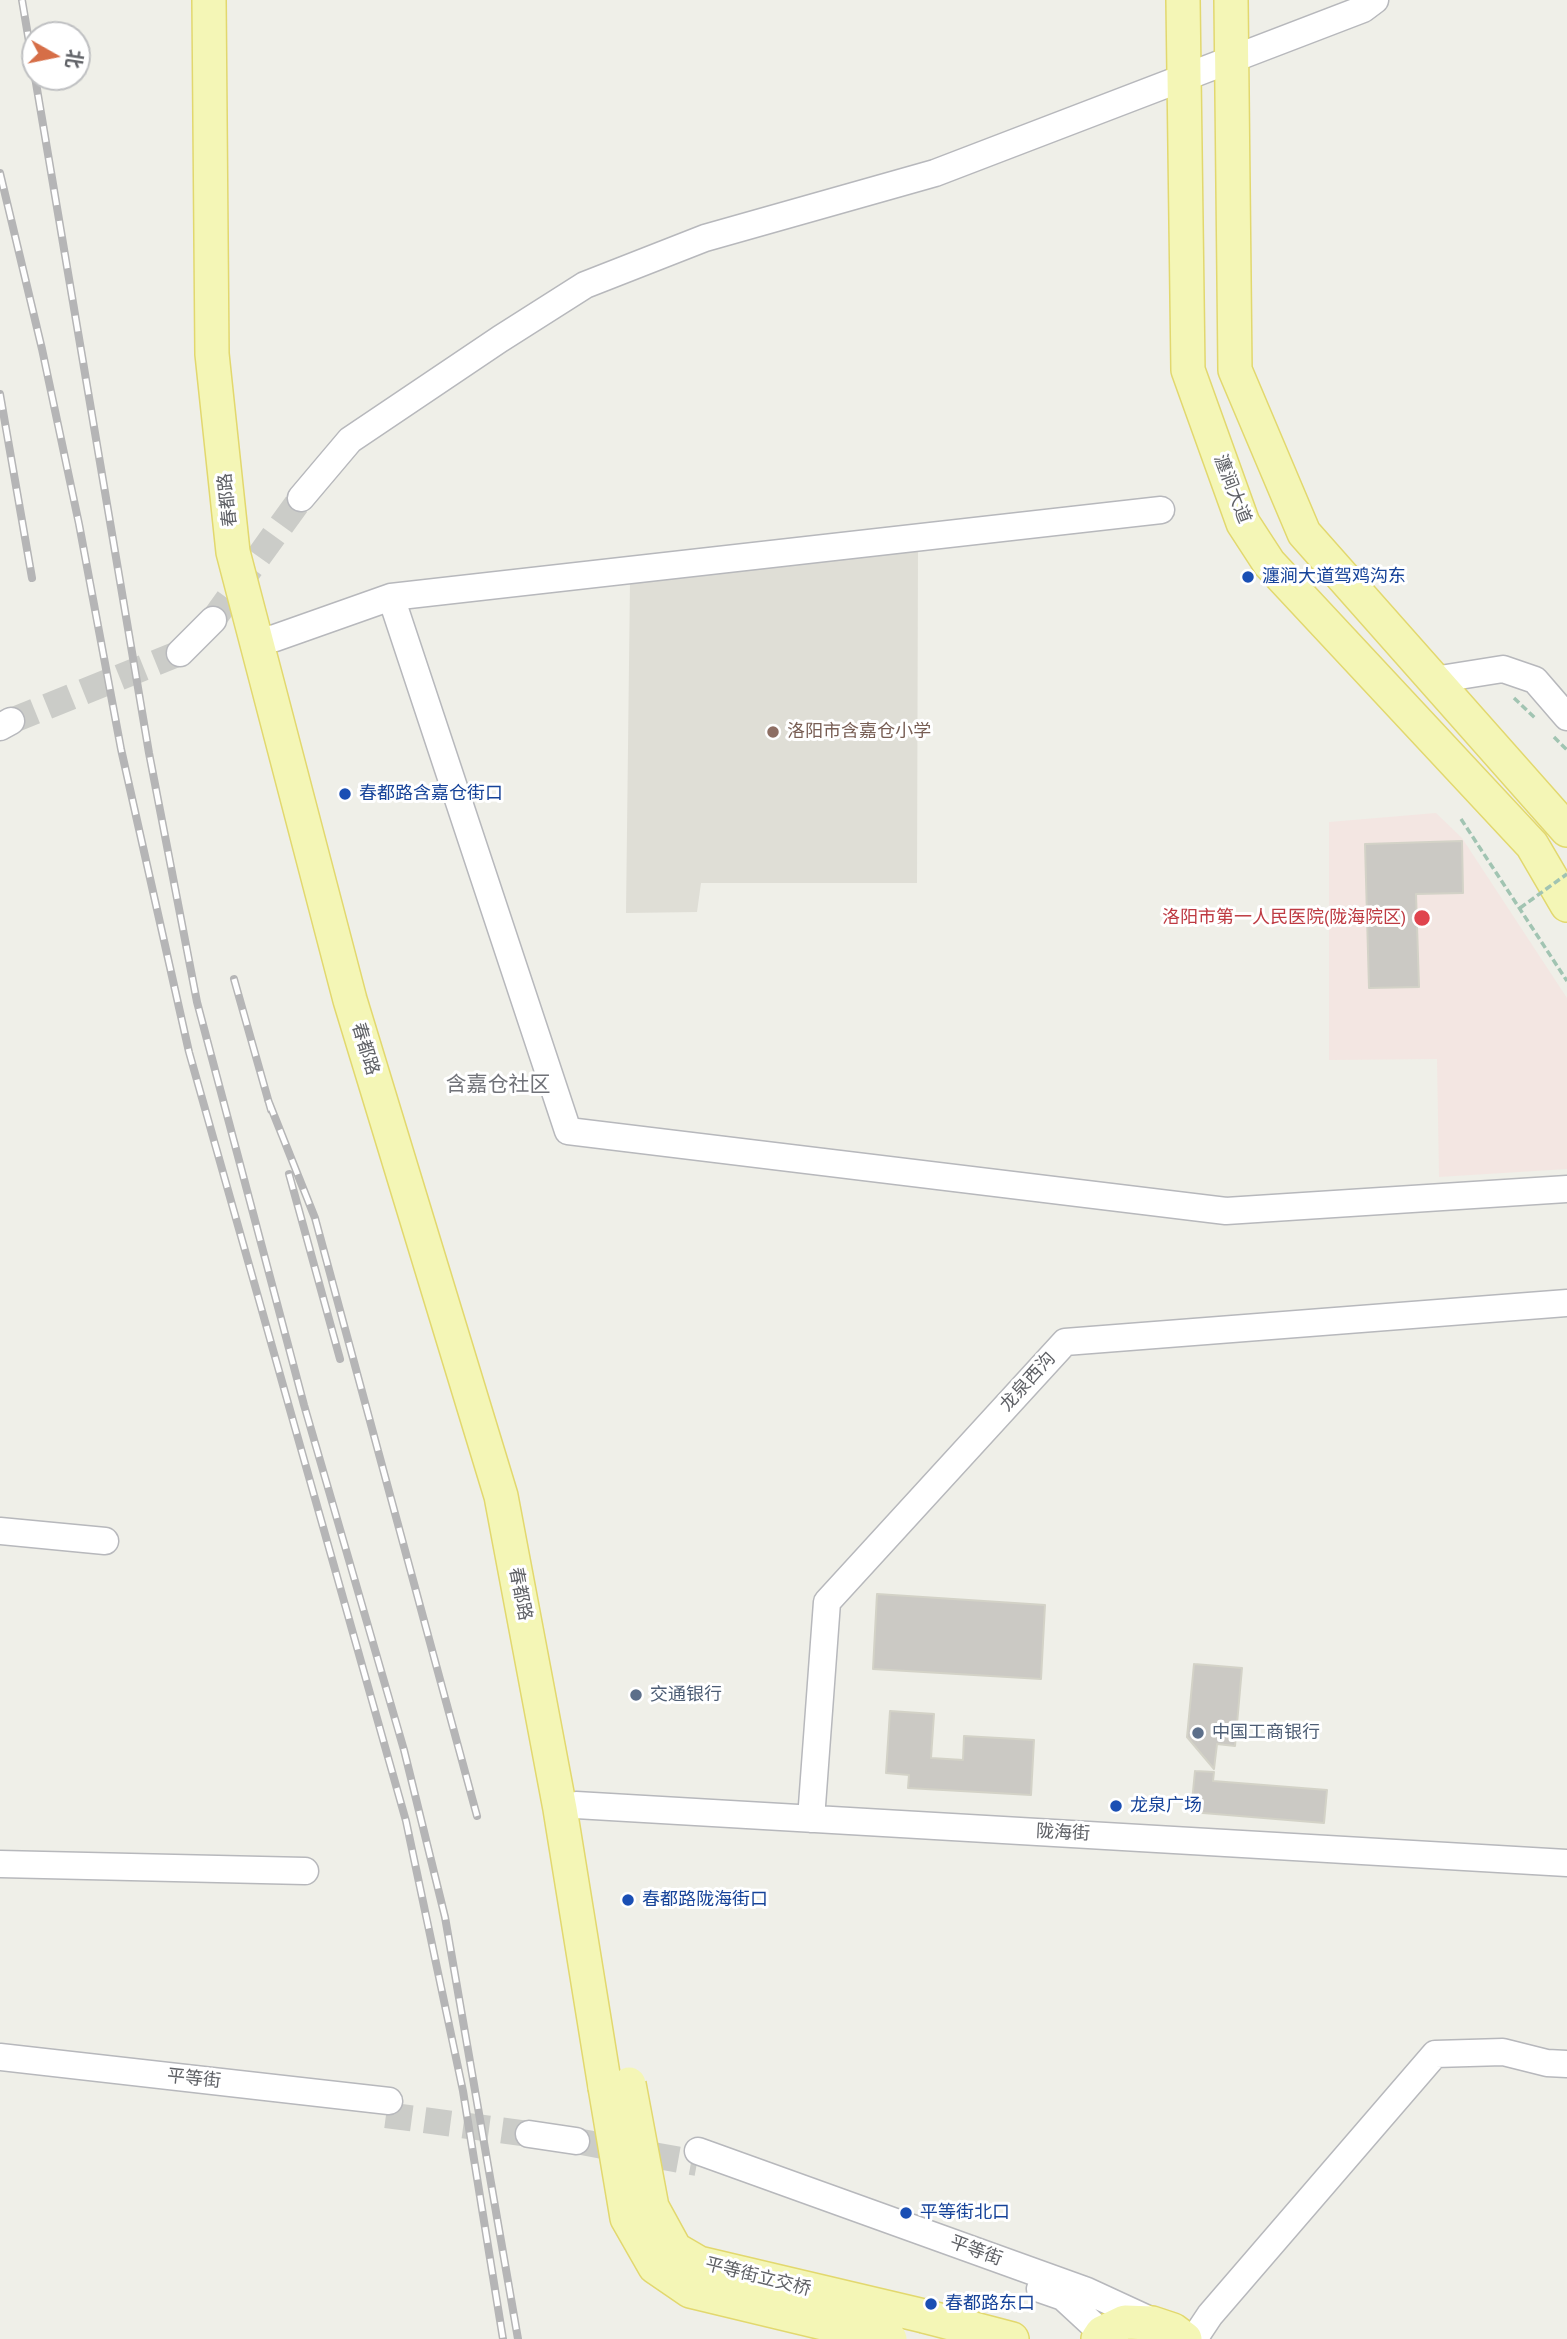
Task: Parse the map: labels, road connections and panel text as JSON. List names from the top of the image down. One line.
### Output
{"streets":{"main road":["瀍涧大道","春都路","平等街立交桥"],"street":["龙泉西沟","陇海街","平等街"]},"crossings":[["春都路","陇海街"],["春都路","平等街立交桥"],["龙泉西沟","陇海街"]],"districts":["含嘉仓社区"],"places":["瀍涧大道驾鸡沟东","洛阳市含嘉仓小学","春都路含嘉仓街口","洛阳市第一人民医院(陇海院区)","交通银行","中国工商银行","龙泉广场","春都路陇海街口","平等街北口","春都路东口"],"north":"right"}
